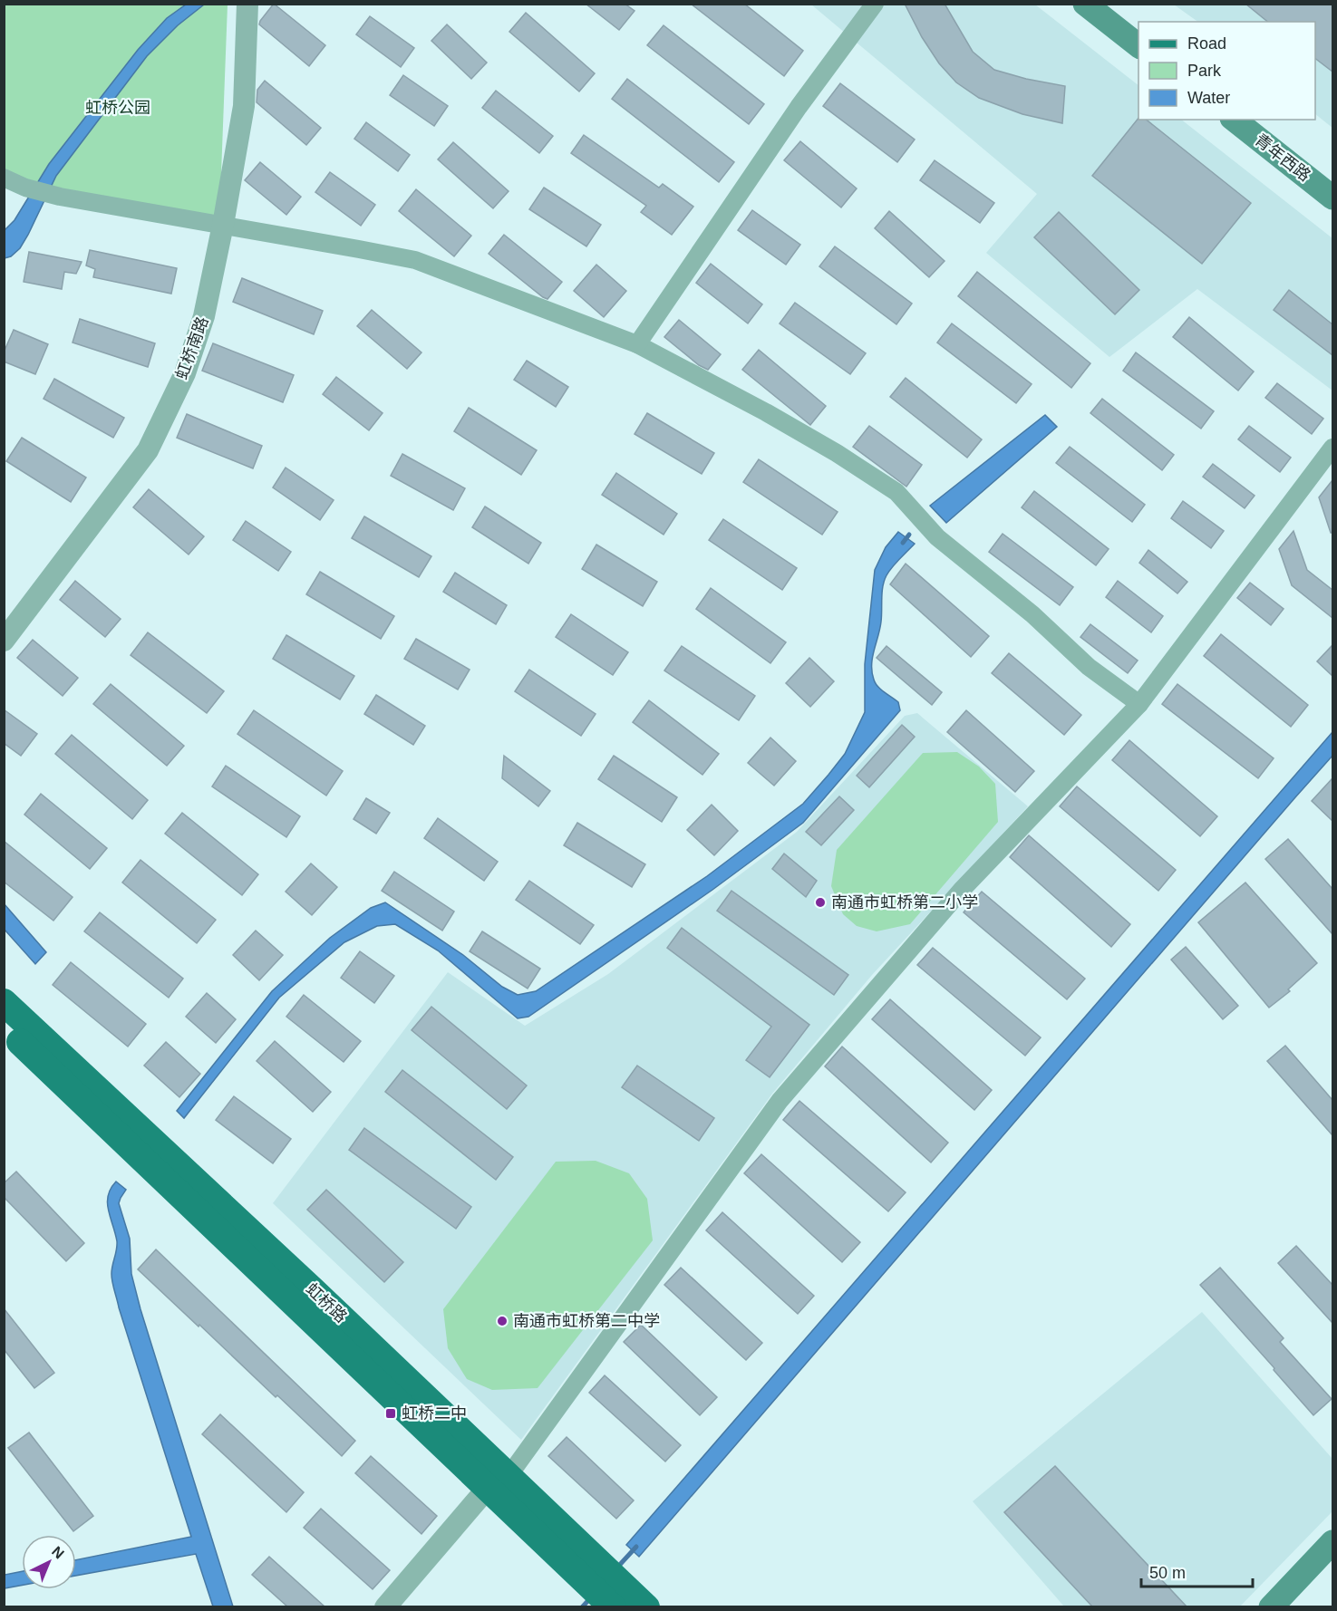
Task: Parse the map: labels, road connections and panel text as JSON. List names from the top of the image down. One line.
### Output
{"streets":{"main road":["青年西路","虹桥路"],"street":["虹桥南路"]},"parks":["虹桥公园"],"places":{"other":["南通市虹桥第二小学","南通市虹桥第二中学"],"transit":["虹桥二中"]},"legend":["Road","Park","Water"],"scale_bar":"50 m","north":"top right"}
